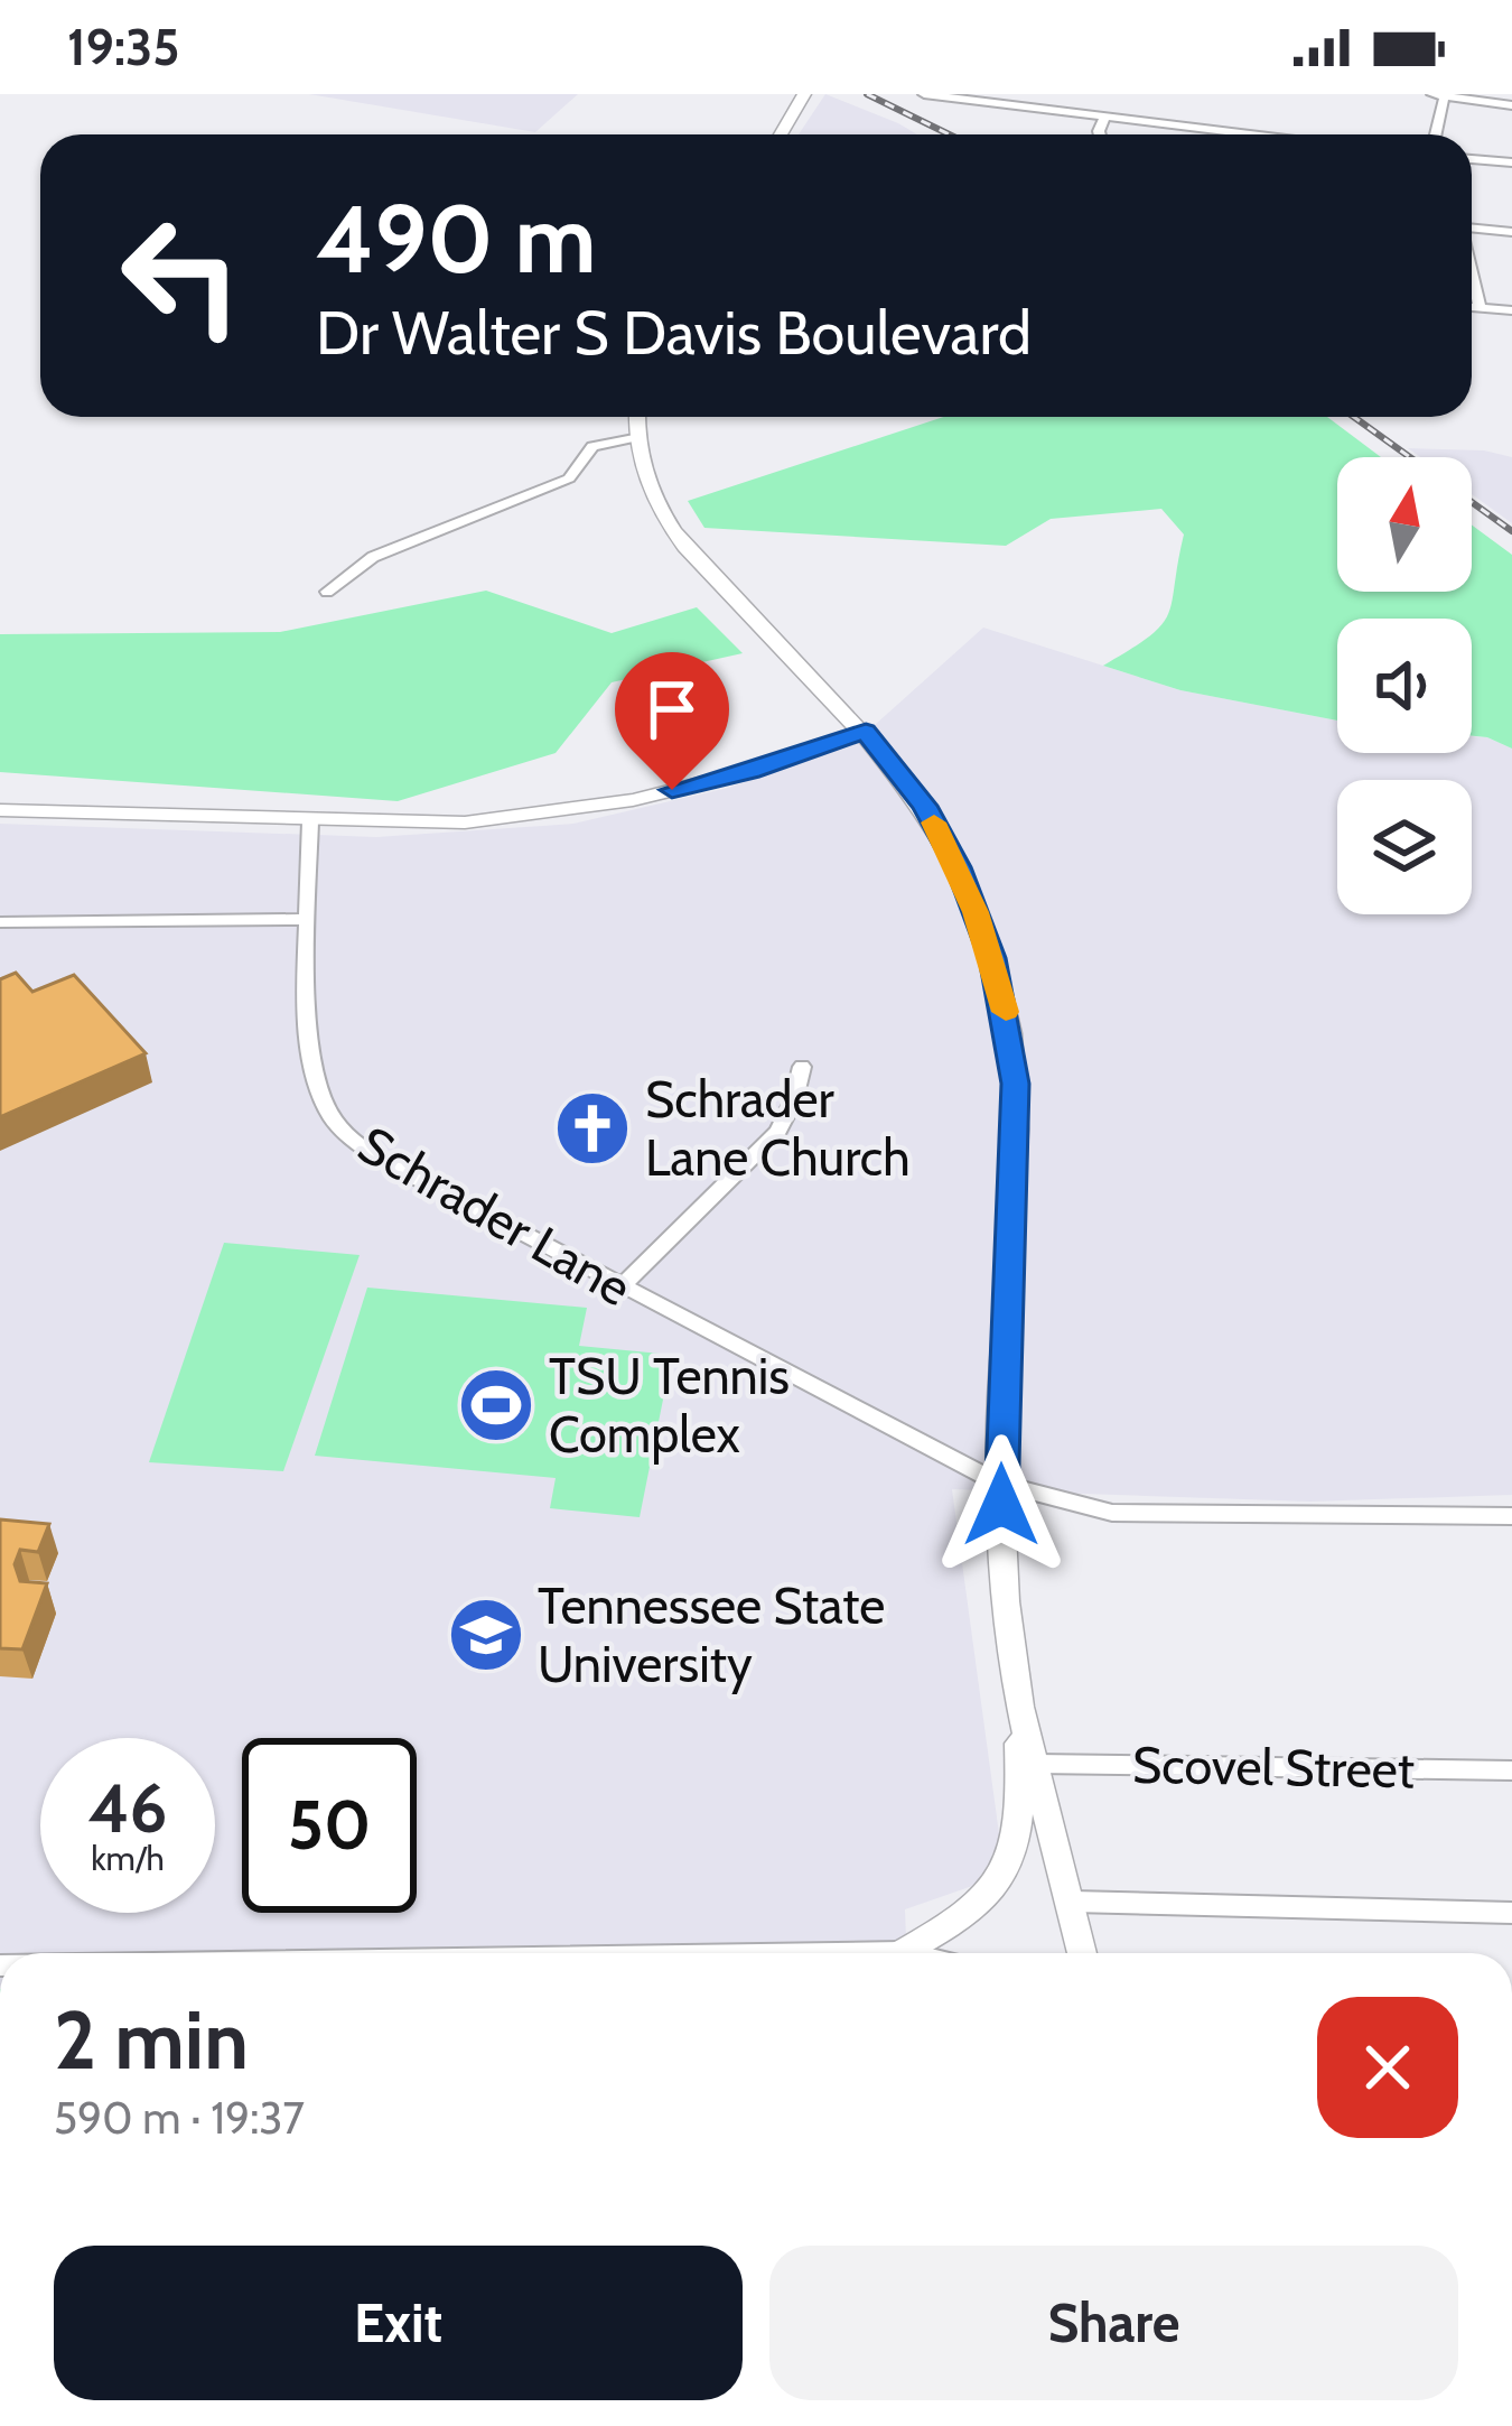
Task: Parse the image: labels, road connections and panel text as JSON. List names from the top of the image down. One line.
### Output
{"streets":{"street":["Schrader Lane","Scovel Street"]},"places":{"church":["Schrader Lane Church"],"sports":["TSU Tennis Complex"],"school or university":["Tennessee State University"]},"north":"top","page":{"status":"19:35","turn":["490 m","Dr Walter S Davis Boulevard"],"speed":"46 km/h","limit":"50","heading":["2 min","590 m · 19:37"],"buttons":["Exit","Share"]}}
